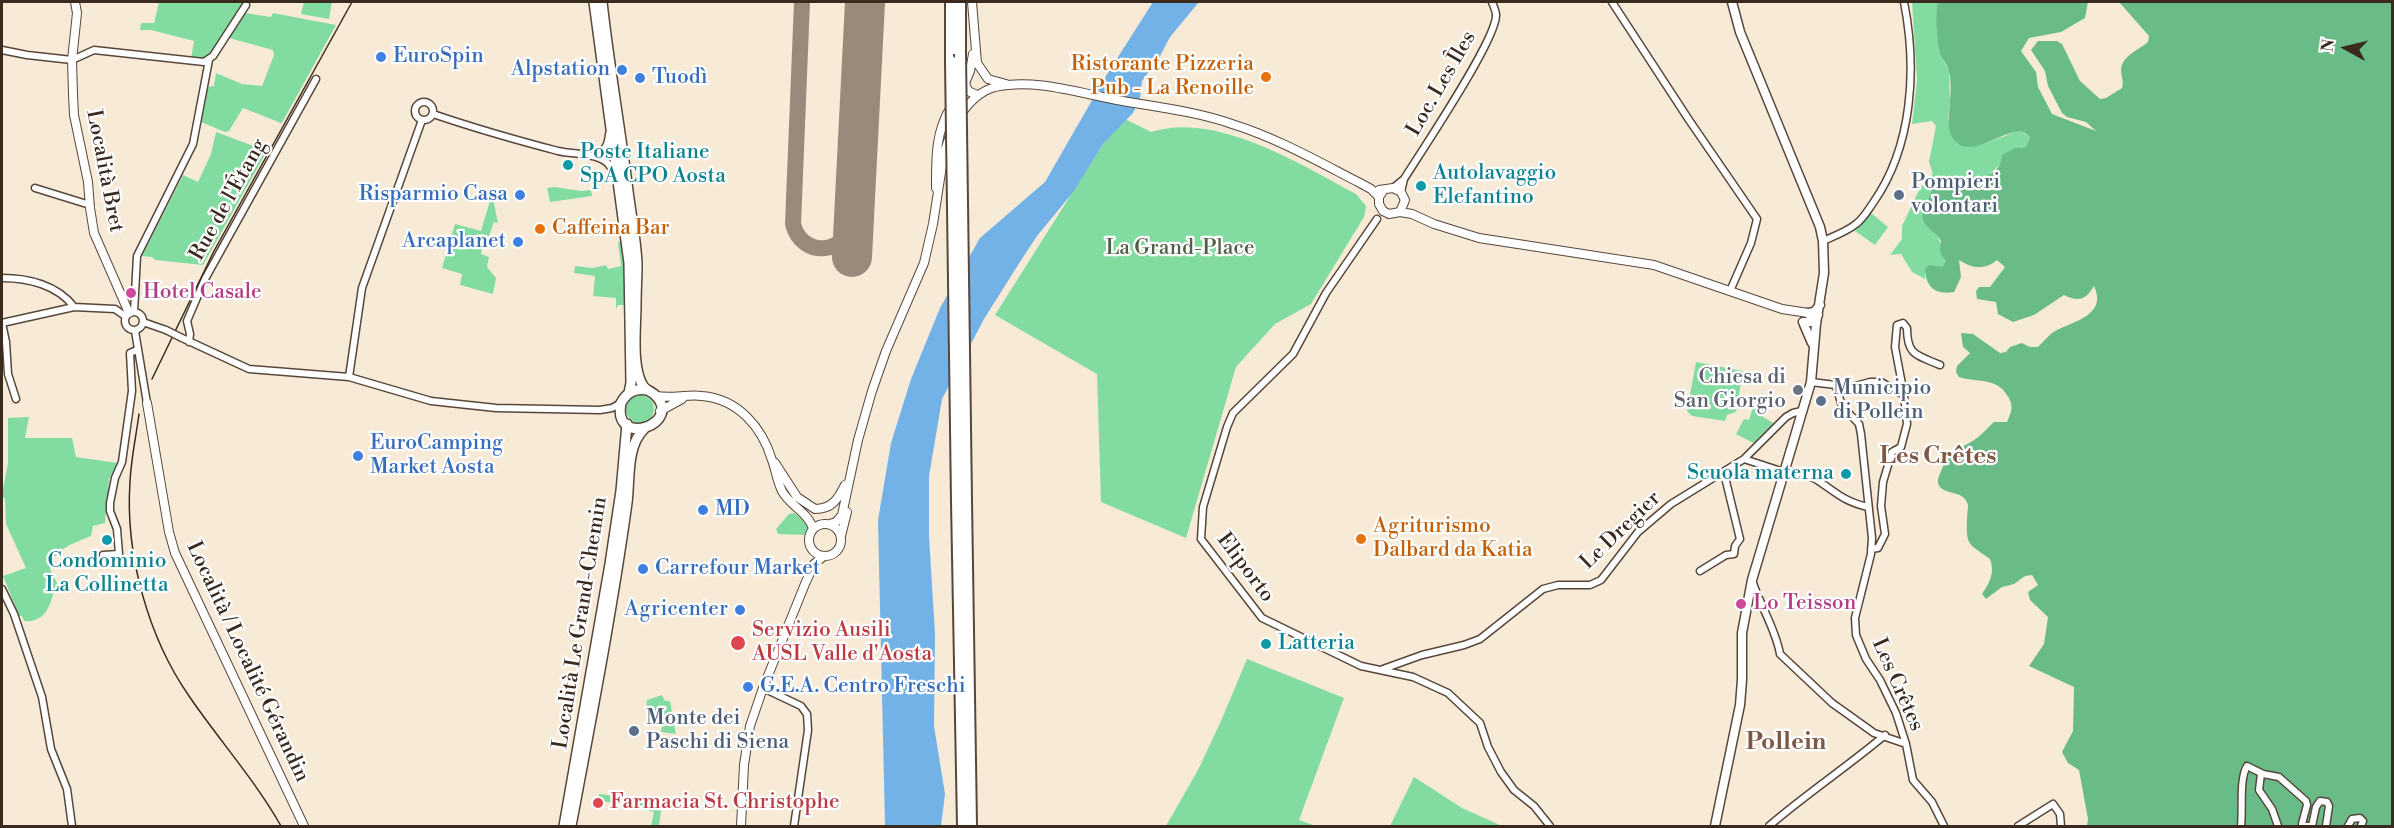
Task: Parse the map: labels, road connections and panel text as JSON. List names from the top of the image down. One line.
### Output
{"streets":{"main road":["Località Le Grand-Chemin"],"street":["Loc. Les Îles","Località Bret","Rue de l'Étang","Le Dregier","Eliporto","Località / Localité Gérandin","Les Crêtes"]},"crossings":[["Loc. Les Îles","Eliporto"],["Le Dregier","Eliporto"]],"districts":["Les Crêtes","Pollein"],"parks":["La Grand-Place"],"places":["EuroSpin","Alpstation","Ristorante Pizzeria Pub - La Renoille","Tuodì","Poste Italiane SpA CPO Aosta","Autolavaggio Elefantino","Risparmio Casa","Pompieri volontari","Caffeina Bar","Arcaplanet","Hotel Casale","Chiesa di San Giorgio","Municipio di Pollein","EuroCamping Market Aosta","Scuola materna","MD","Agriturismo Dalbard da Katia","Condominio La Collinetta","Carrefour Market","Lo Teisson","Agricenter","Servizio Ausili AUSL Valle d'Aosta","Latteria","G.E.A. Centro Freschi","Monte dei Paschi di Siena","Farmacia St. Christophe"],"north":"left"}
